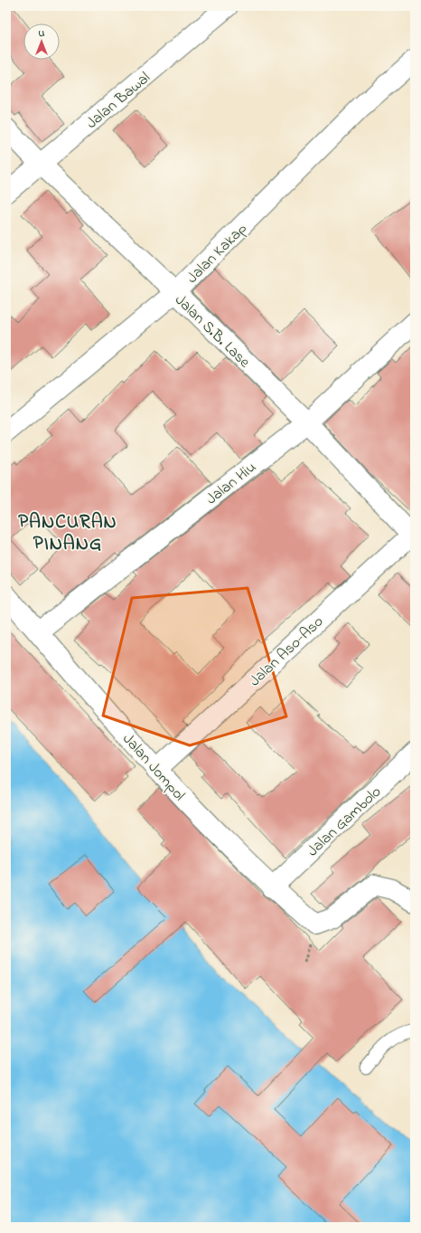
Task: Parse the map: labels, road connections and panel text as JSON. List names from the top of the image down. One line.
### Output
{"streets":{"street":["Jalan Bawal","Jalan Kakap","Jalan S.B. Lase","Jalan Hiu","Jalan Aso-Aso","Jalan Jompol","Jalan Gambolo"]},"crossings":[["Jalan Bawal","Jalan S.B. Lase"],["Jalan Kakap","Jalan S.B. Lase"],["Jalan S.B. Lase","Jalan Hiu"],["Jalan S.B. Lase","Jalan Aso-Aso"],["Jalan Hiu","Jalan Jompol"],["Jalan Aso-Aso","Jalan Jompol"],["Jalan Jompol","Jalan Gambolo"]],"districts":["PANCURAN PINANG"],"north":"top"}
